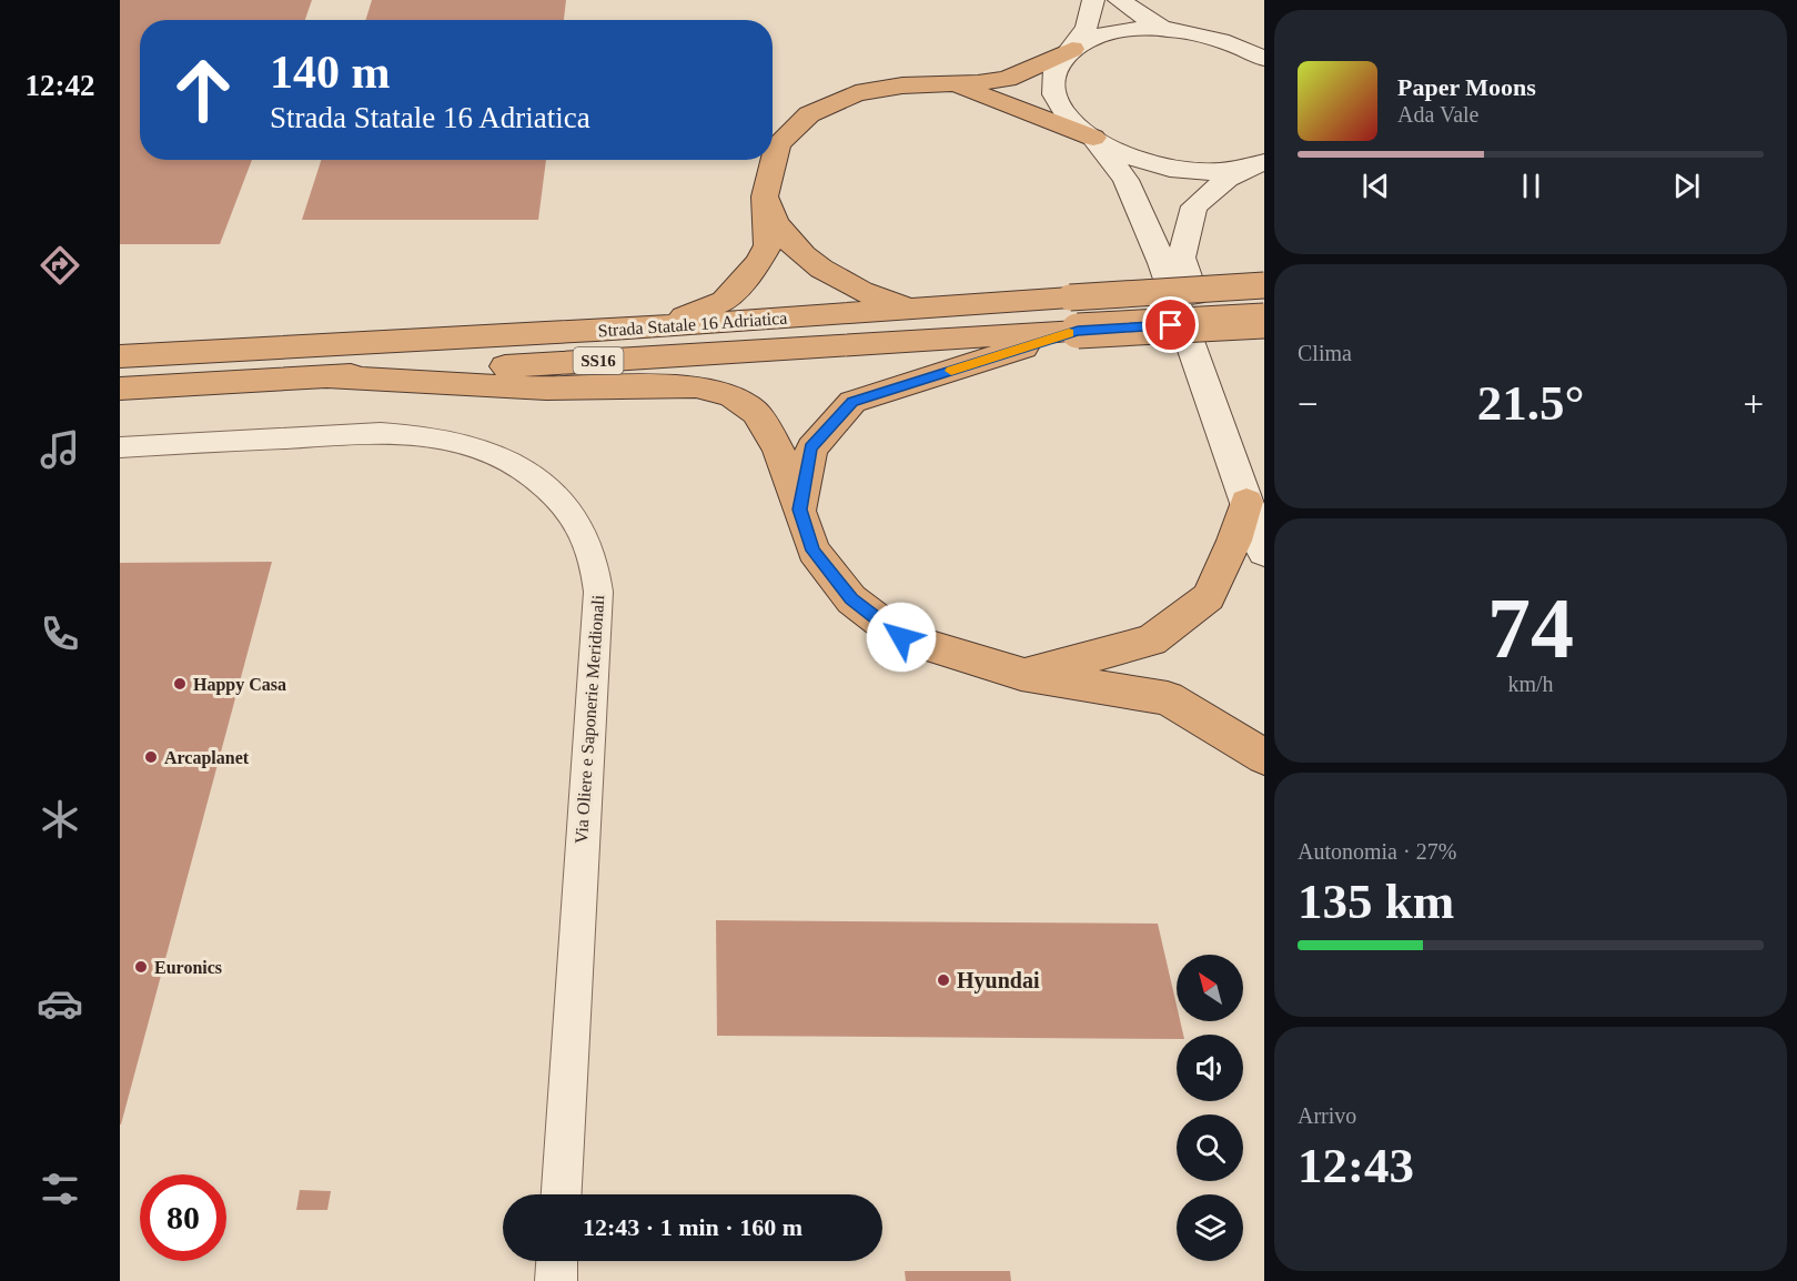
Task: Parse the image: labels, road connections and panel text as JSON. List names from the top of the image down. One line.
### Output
{"streets":{"highway":["Strada Statale 16 Adriatica","SS16"],"street":["Via Oliere e Saponerie Meridionali"]},"places":["Happy Casa","Arcaplanet","Euronics","Hyundai"],"north":"top left","page":{"tabs":"12:42","turn":["140 m","Strada Statale 16 Adriatica"],"song":["Paper Moons","Ada Vale"],"tile":["Clima",["74","km/h"],["Autonomia · 27%","135 km"],["Arrivo","12:43"]],"heat":["−","21.5°","+"],"limit":"80","trip":"12:43 · 1 min · 160 m"}}
